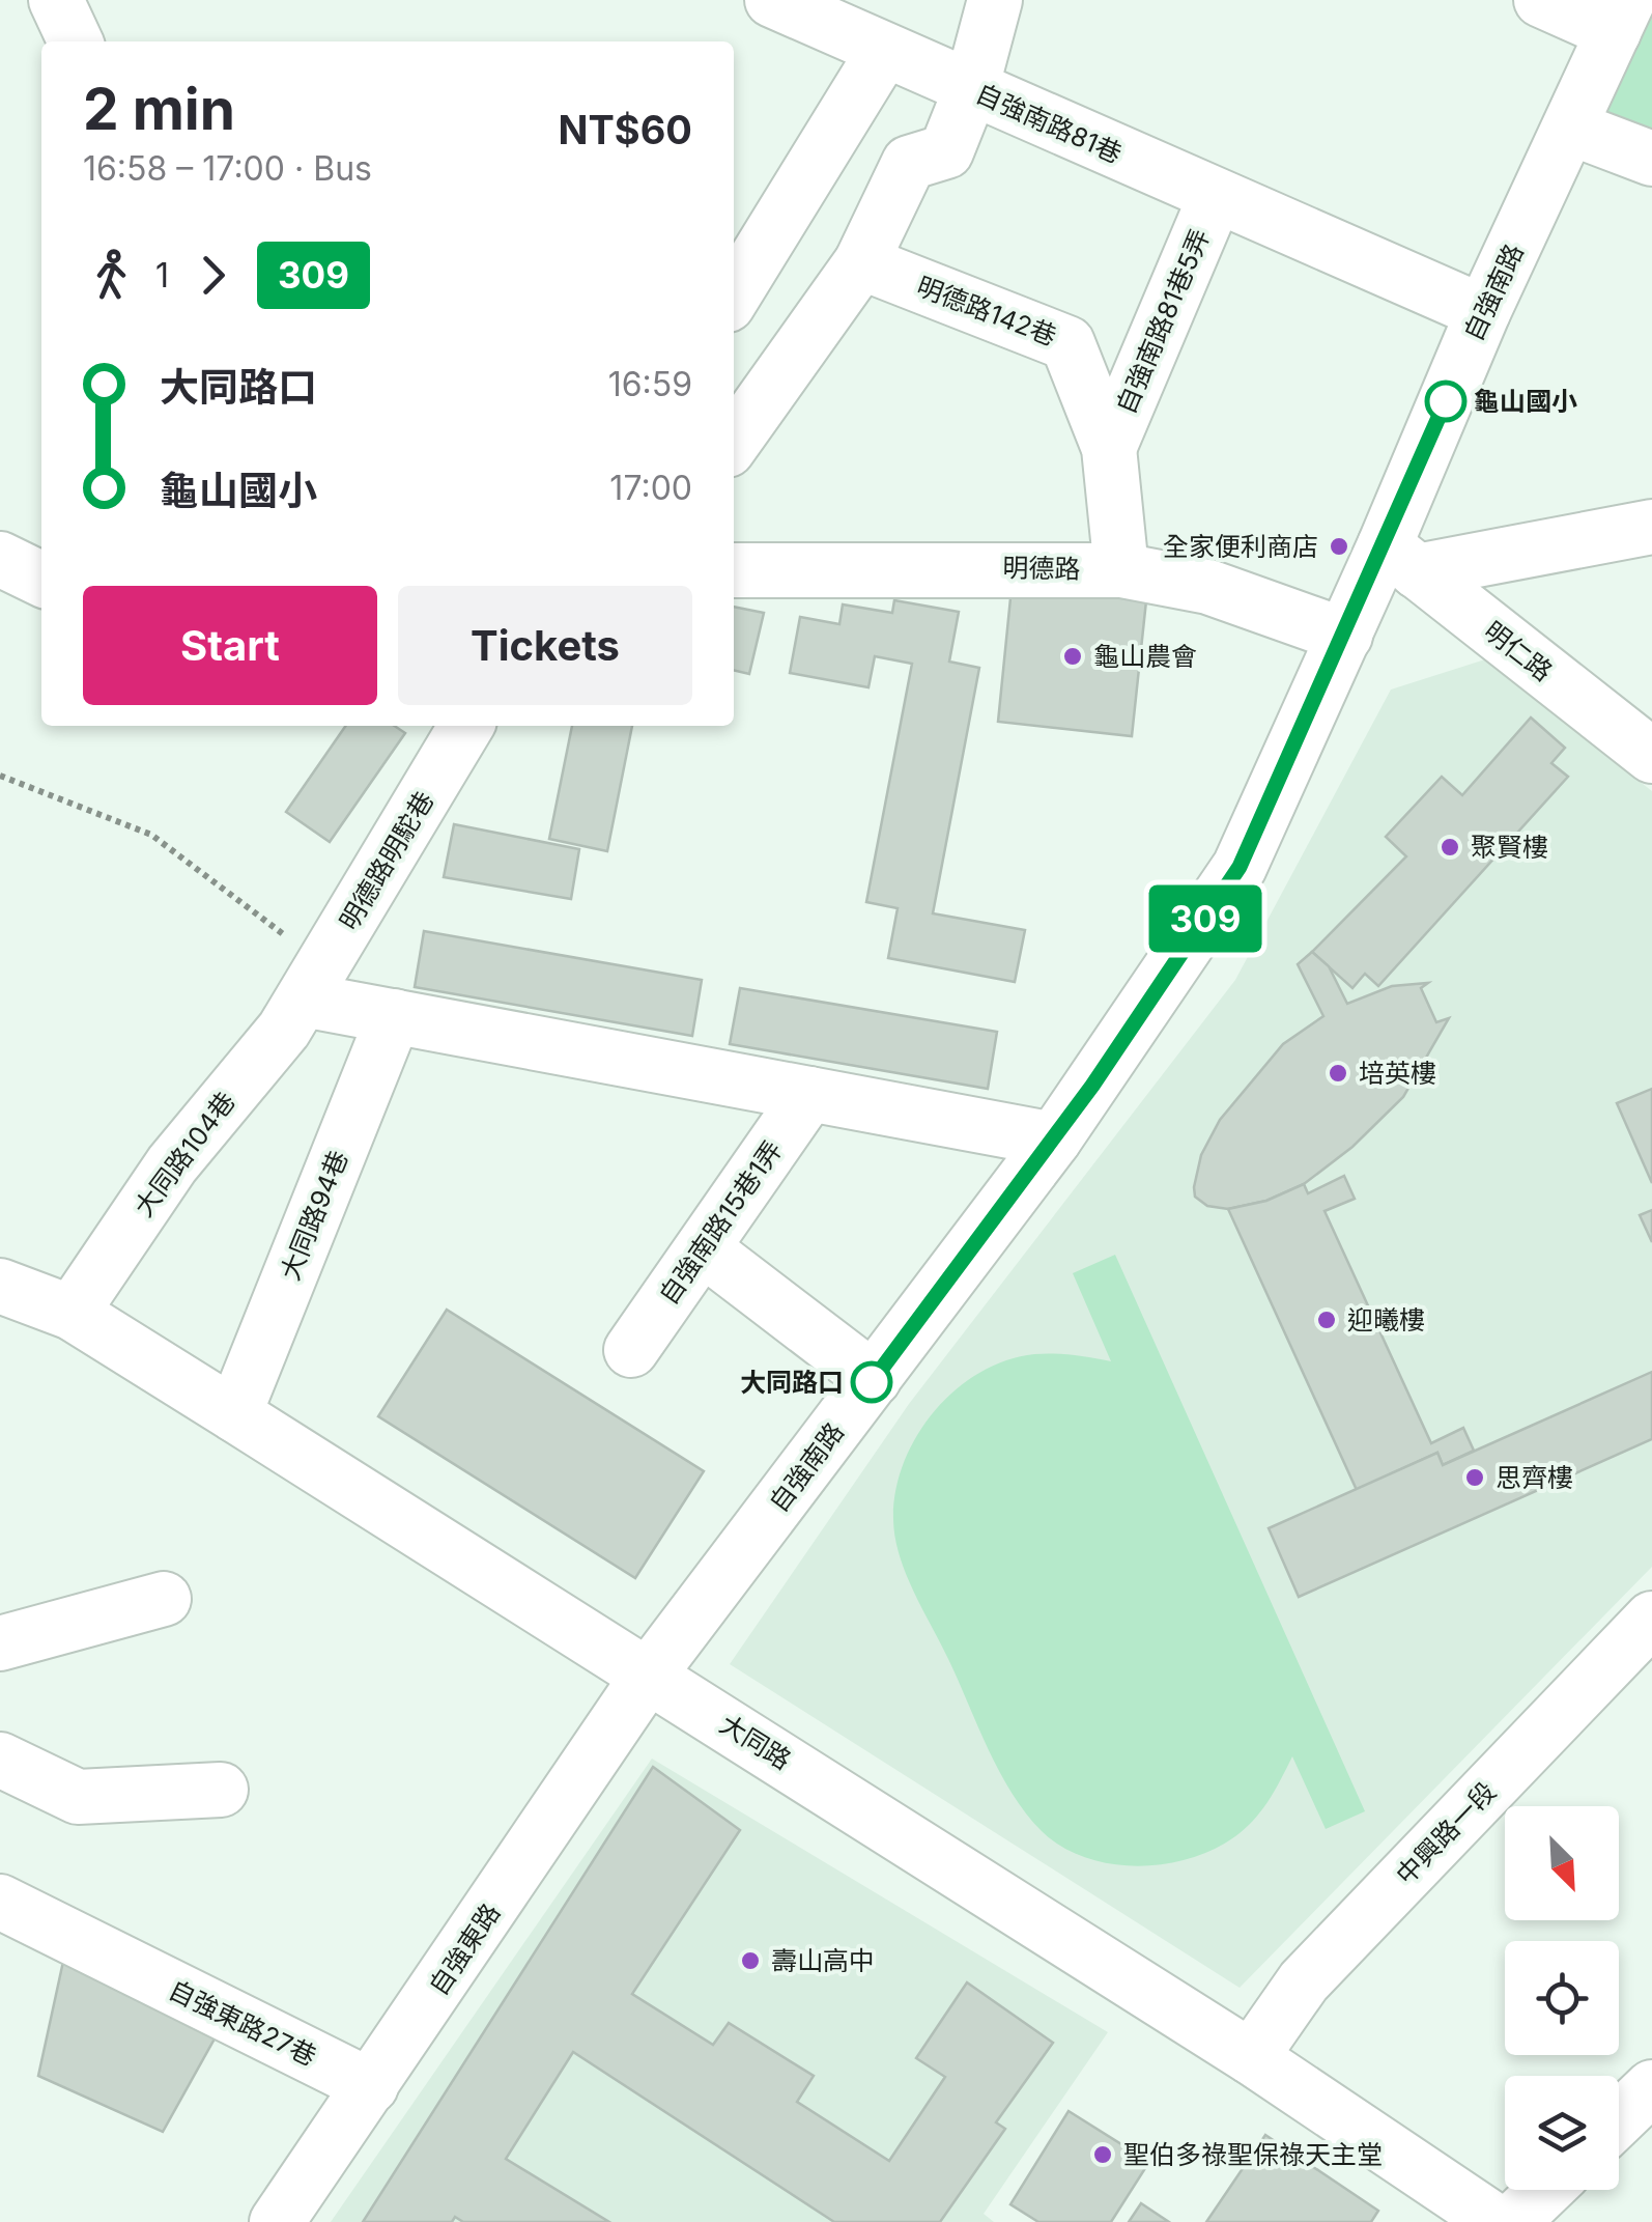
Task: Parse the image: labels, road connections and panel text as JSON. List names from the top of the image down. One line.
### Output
{"streets":{"street":["自強南路81巷","自強南路","明德路142巷","自強南路81巷5弄","明德路","明仁路","明德路明駝巷","大同路104巷","大同路94巷","自強南路15巷1弄","大同路","中興路一段","自強東路","自強東路27巷"]},"crossings":[["自強南路81巷","自強南路"],["自強南路81巷","自強南路81巷5弄"],["自強南路","明德路"],["自強南路","明仁路"],["自強南路","大同路"],["自強南路","自強東路"],["明德路142巷","自強南路81巷5弄"],["明德路142巷","明德路"],["明德路明駝巷","大同路104巷"],["大同路104巷","大同路"],["大同路94巷","大同路"],["大同路","中興路一段"],["大同路","自強東路"],["自強東路","自強東路27巷"]],"places":["龜山國小","全家便利商店","龜山農會","聚賢樓","培英樓","迎曦樓","大同路口","思齊樓","壽山高中","聖伯多祿聖保祿天主堂"],"lines":["bus line 309"],"north":"bottom right","page":{"on_map":"309","heading":["2 min","16:58 – 17:00 · Bus","NT$60"],"legs":["1","309"],"list":[{"name":"大同路口","value":"16:59"},{"name":"龜山國小","value":"17:00"}],"buttons":["Start","Tickets"]}}
